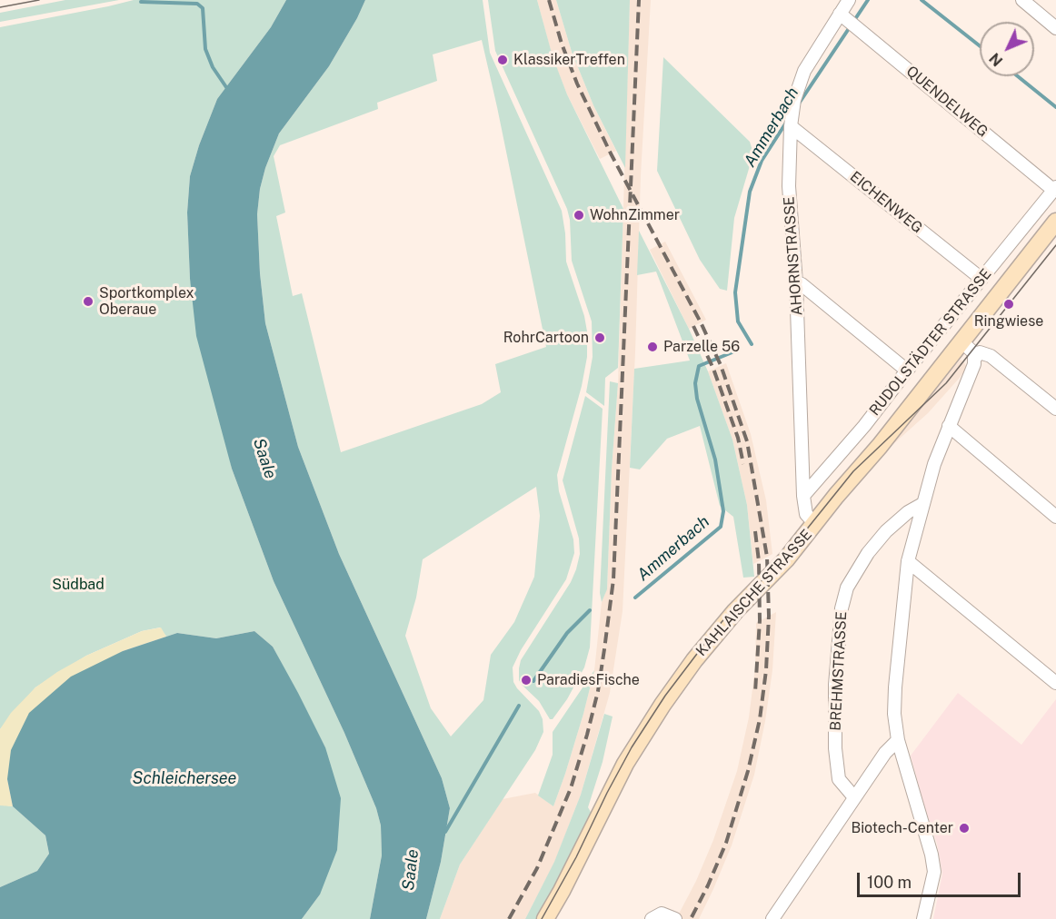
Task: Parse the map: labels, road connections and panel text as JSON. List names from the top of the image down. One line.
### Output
{"streets":{"main road":["RUDOLSTÄDTER STRASSE","KAHLAISCHE STRASSE"],"street":["QUENDELWEG","EICHENWEG","AHORNSTRASSE","BREHMSTRASSE"]},"crossings":[["QUENDELWEG","AHORNSTRASSE"],["QUENDELWEG","RUDOLSTÄDTER STRASSE"],["EICHENWEG","AHORNSTRASSE"],["EICHENWEG","RUDOLSTÄDTER STRASSE"],["AHORNSTRASSE","RUDOLSTÄDTER STRASSE"],["AHORNSTRASSE","KAHLAISCHE STRASSE"],["RUDOLSTÄDTER STRASSE","KAHLAISCHE STRASSE"]],"water":["Ammerbach","Saale","Schleichersee"],"parks":["Südbad"],"places":["KlassikerTreffen","WohnZimmer","Sportkomplex Oberaue","Ringwiese","RohrCartoon","Parzelle 56","ParadiesFische","Biotech-Center"],"scale_bar":"100 m","north":"bottom left"}
